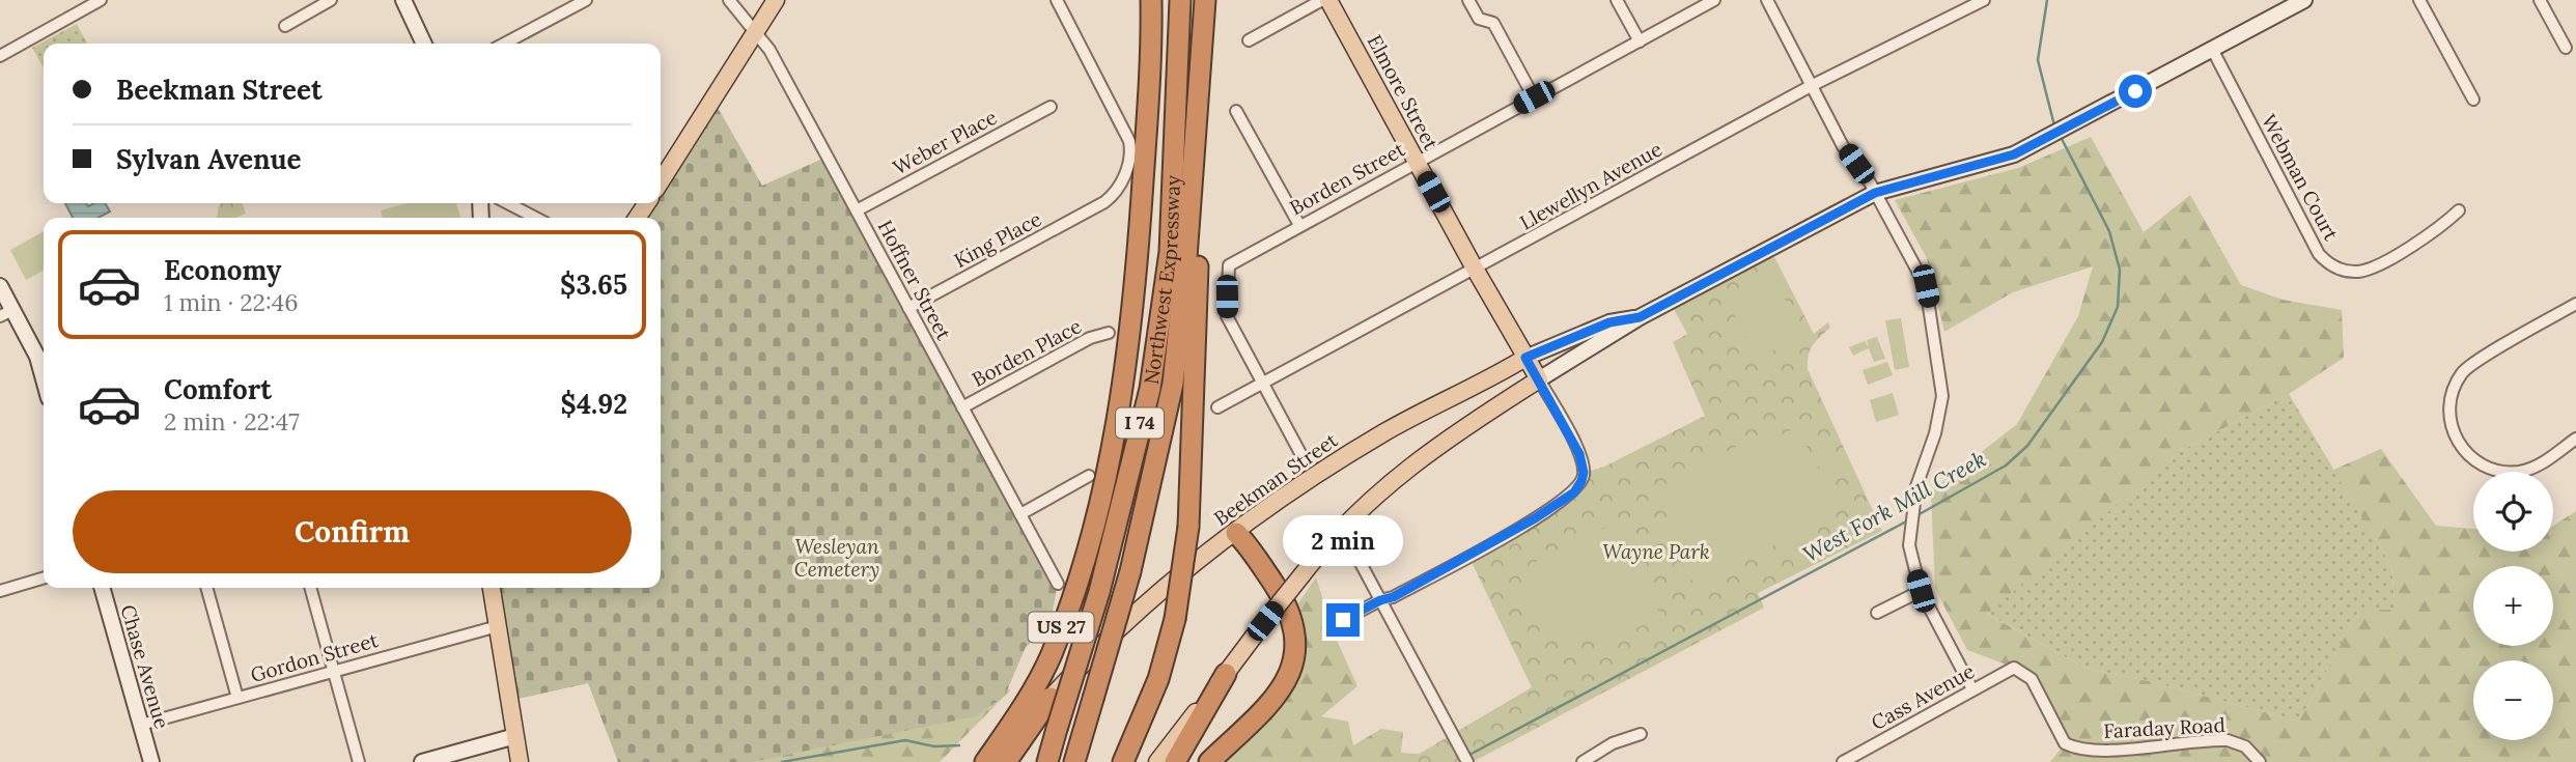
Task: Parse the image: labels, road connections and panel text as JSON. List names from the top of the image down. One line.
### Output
{"streets":{"highway":["Northwest Expressway","I 74","US 27"],"main road":["Elmore Street","Beekman Street","Chase Avenue"],"street":["Weber Place","Webman Court","Borden Street","Llewellyn Avenue","King Place","Hoffner Street","Borden Place","Gordon Street","Cass Avenue","Faraday Road"]},"crossings":[["Elmore Street","Borden Street"],["Elmore Street","Llewellyn Avenue"],["Elmore Street","Beekman Street"],["Weber Place","Hoffner Street"],["Webman Court","Beekman Street"],["Borden Street","Llewellyn Avenue"],["King Place","Hoffner Street"],["Hoffner Street","Borden Place"],["Gordon Street","Chase Avenue"],["Cass Avenue","Faraday Road"]],"water":["West Fork Mill Creek"],"parks":["Wesleyan Cemetery","Wayne Park"],"page":{"banner":["Beekman Street","Sylvan Avenue"],"list":[{"name":"Economy","note":"1 min · 22:46","value":"$3.65"},{"name":"Comfort","note":"2 min · 22:47","value":"$4.92"}],"map_buttons":["+","−"],"buttons":"Confirm","bubble":"2 min"}}
